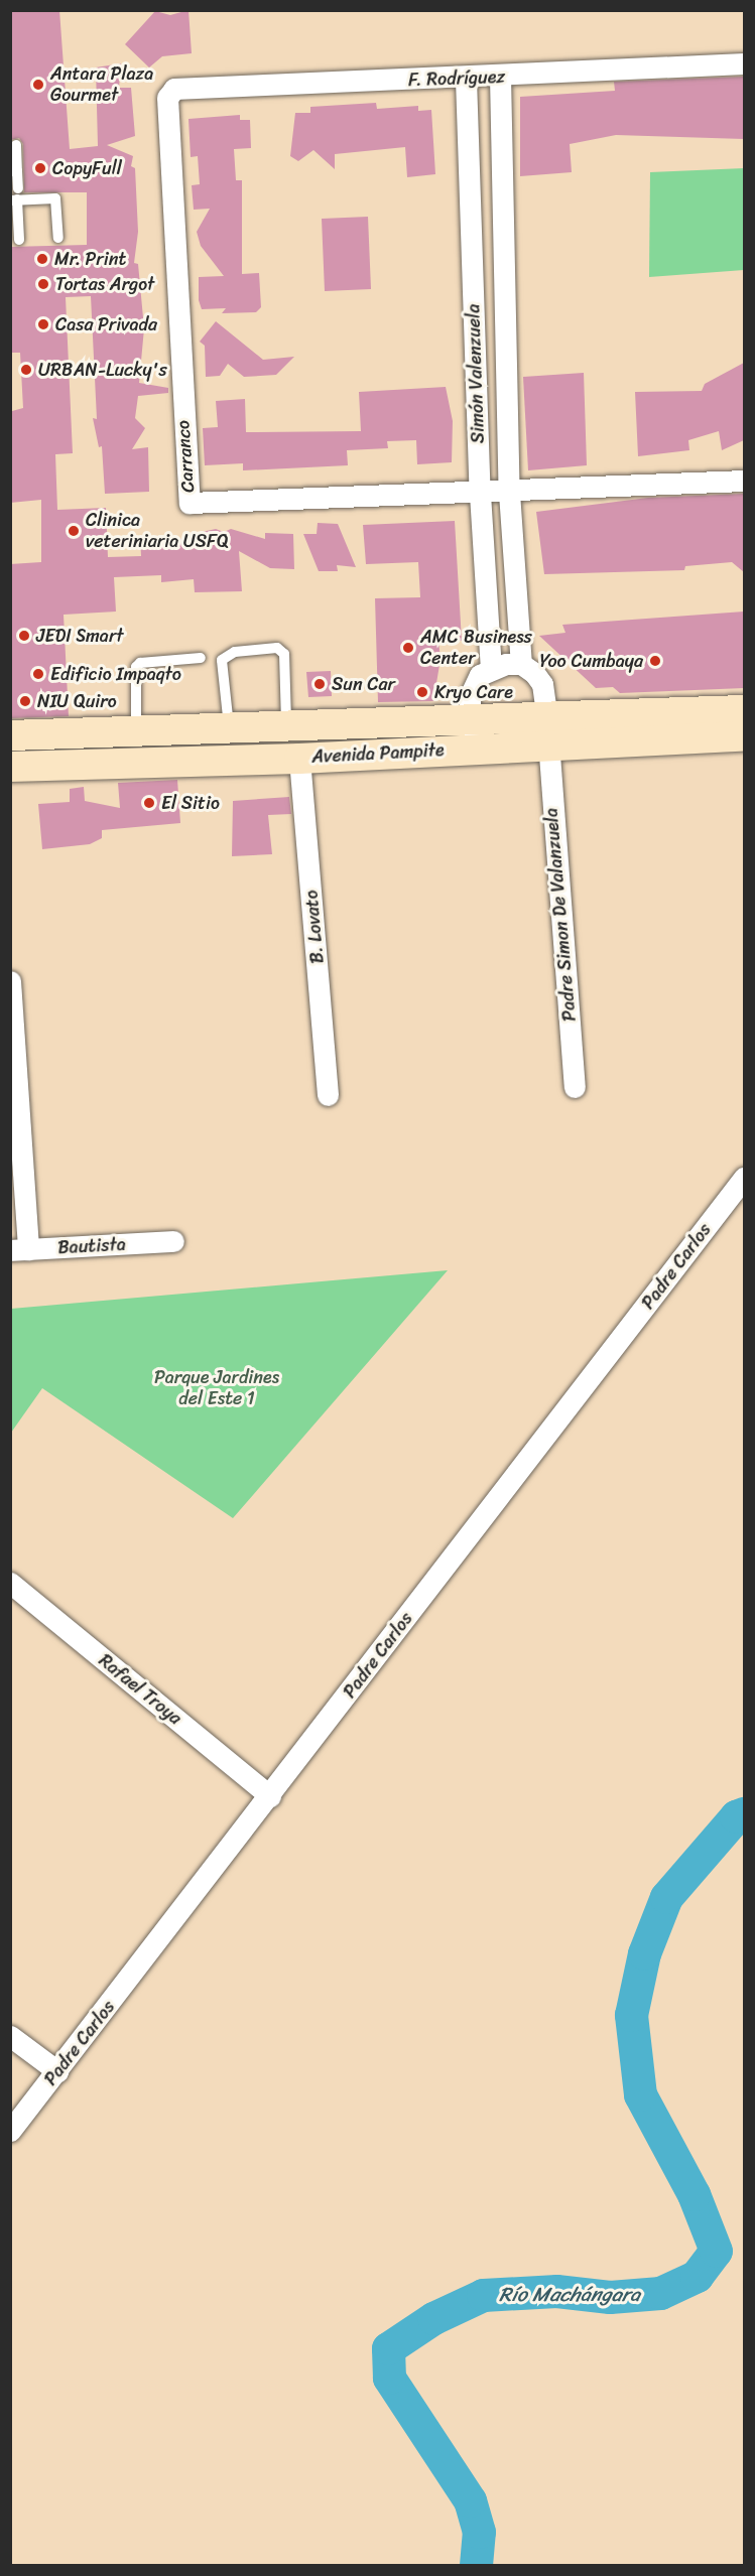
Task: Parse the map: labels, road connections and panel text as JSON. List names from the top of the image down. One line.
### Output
{"streets":{"street":["F. Rodríguez","Simón Valenzuela","Carranco","Avenida Pampite","Padre Simon De Valanzuela","B. Lovato","Bautista","Padre Carlos","Rafael Troya"]},"crossings":[["F. Rodríguez","Simón Valenzuela"],["F. Rodríguez","Carranco"],["Simón Valenzuela","Carranco"],["Avenida Pampite","Padre Simon De Valanzuela"],["Avenida Pampite","B. Lovato"],["Padre Carlos","Rafael Troya"]],"water":["Río Machángara"],"parks":["Parque Jardines del Este 1"],"places":["Antara Plaza Gourmet","CopyFull","Mr. Print","Tortas Argot","Casa Privada","URBAN-Lucky's","Clinica veteriniaria USFQ","JEDI Smart","AMC Business Center","Yoo Cumbaya","Edificio Impaqto","Sun Car","Kryo Care","NIU Quiro","El Sitio"]}
